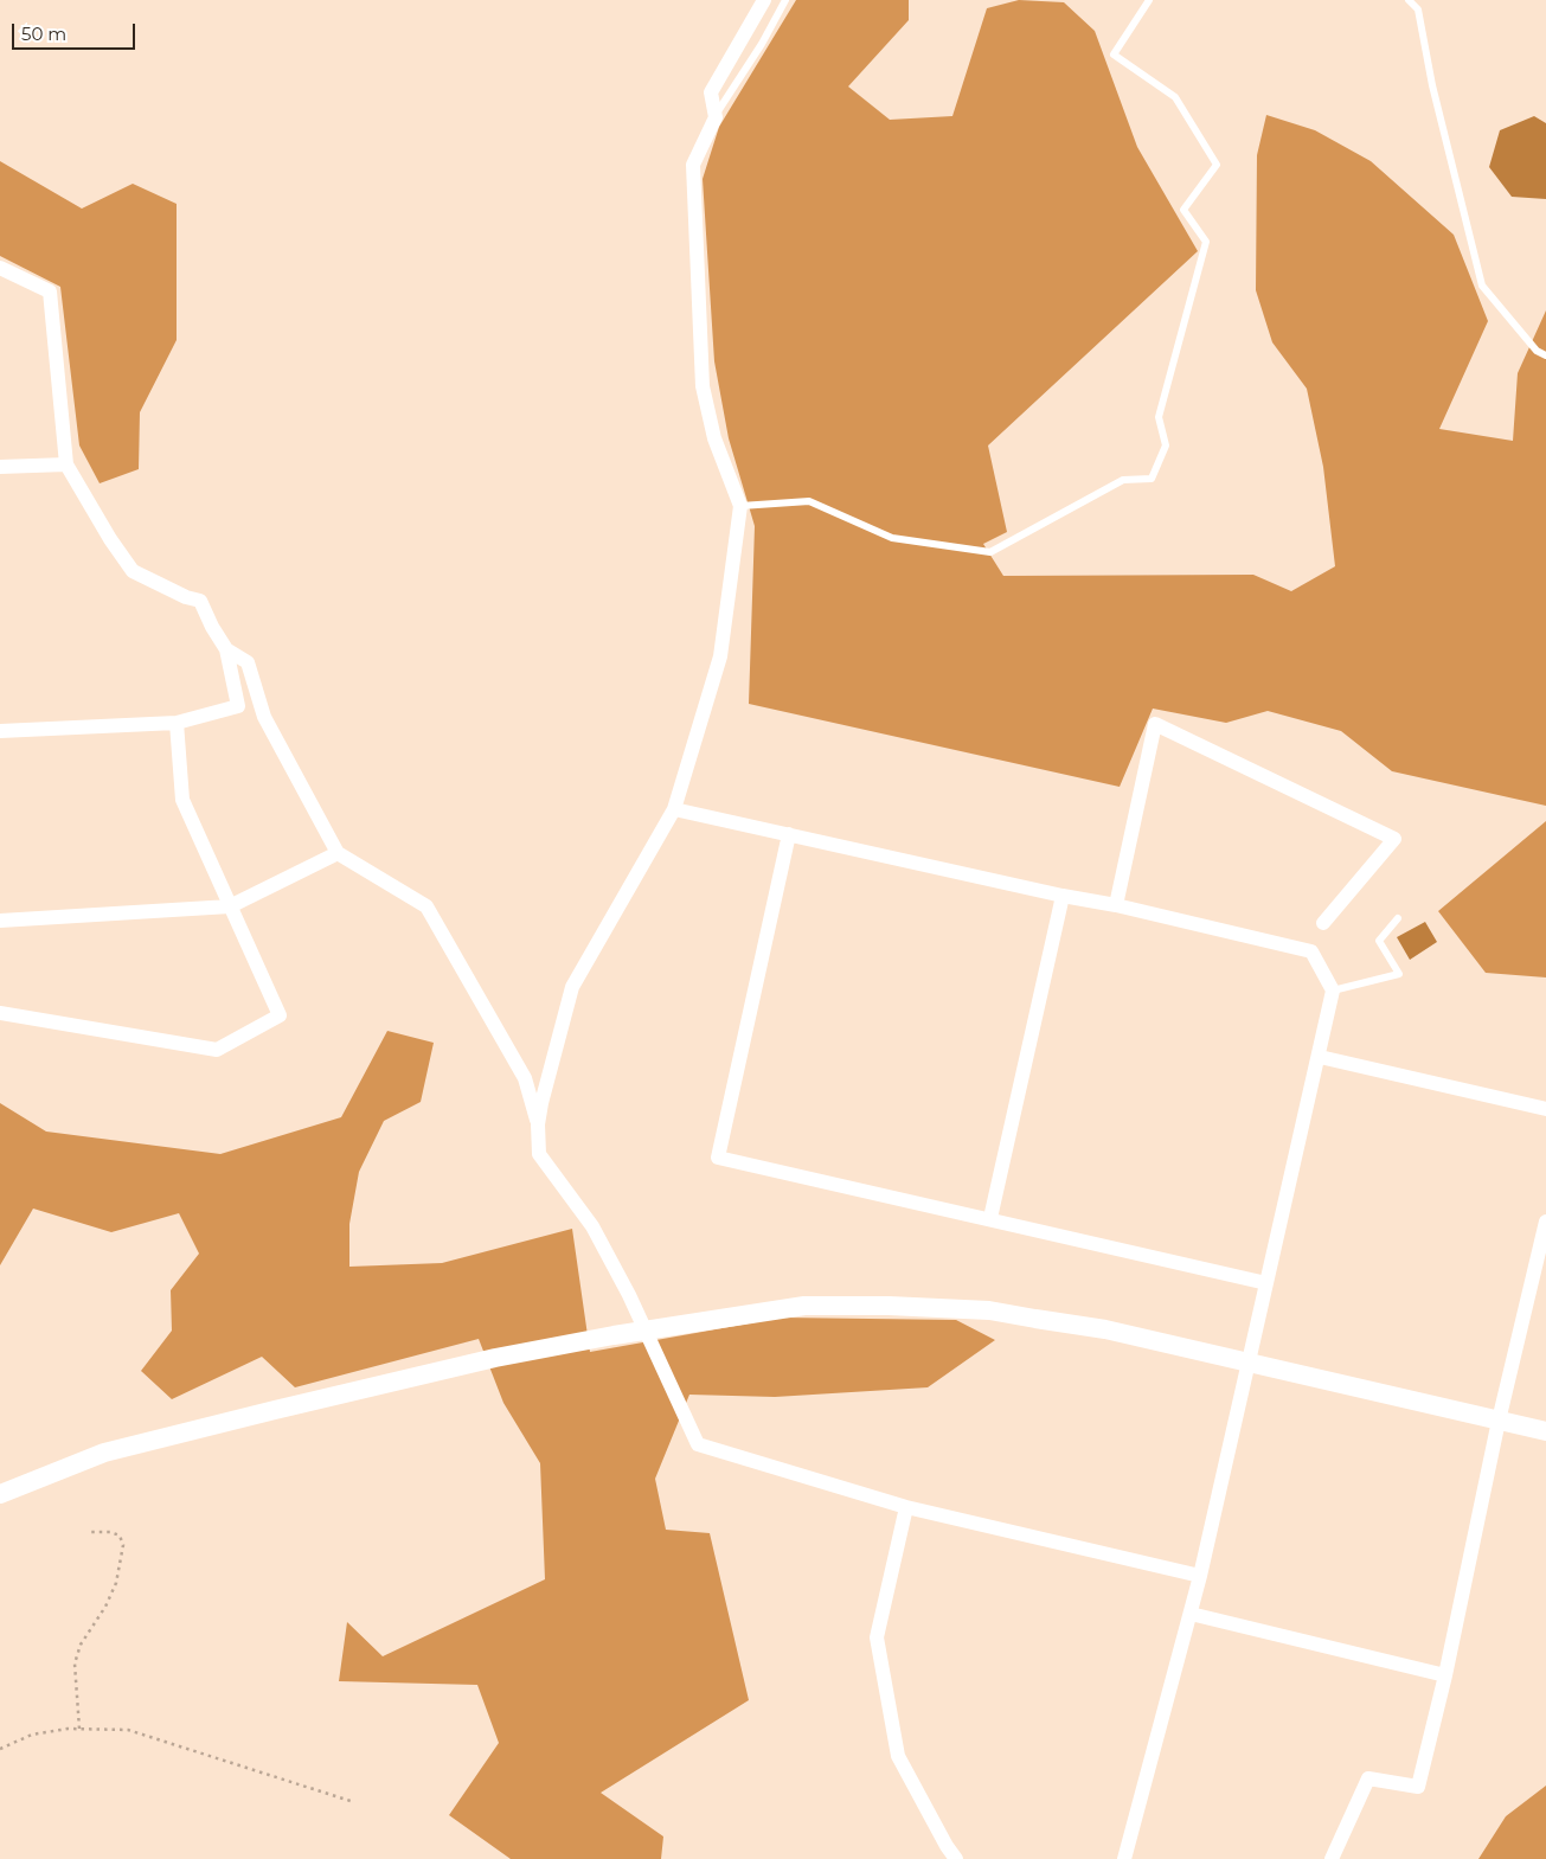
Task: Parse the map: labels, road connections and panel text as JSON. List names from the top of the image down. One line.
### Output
{"scale_bar":"50 m"}
